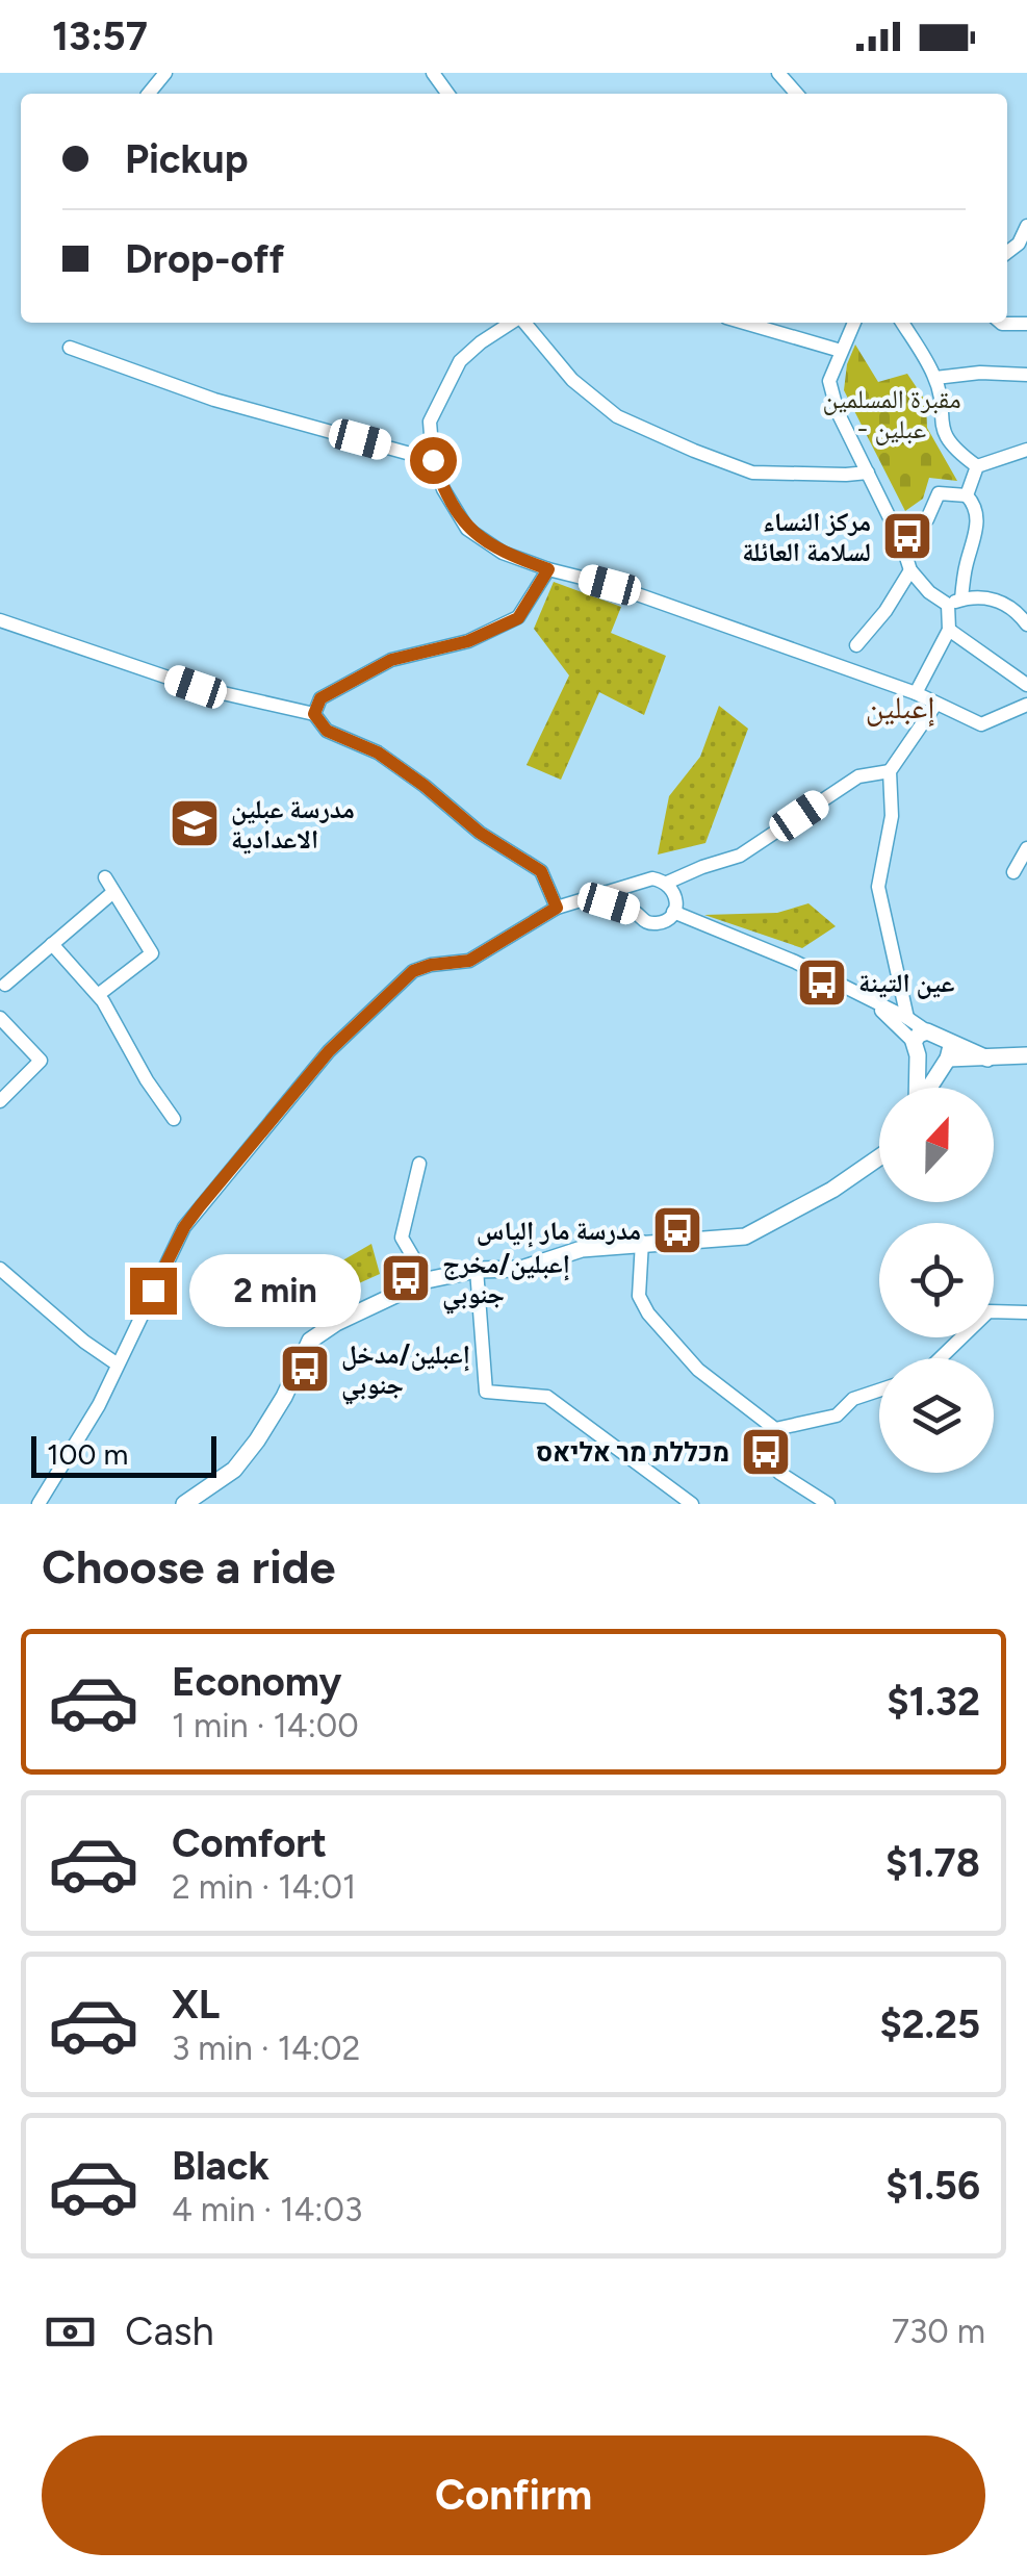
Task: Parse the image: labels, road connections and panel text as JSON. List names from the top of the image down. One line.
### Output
{"districts":["إعبلين"],"parks":["مقبرة المسلمين - عبلين"],"places":{"bus stop":["مركز النساء لسلامة العائلة","عين التينة","مدرسة مار إلياس","إعبلين/مخرج جنوبي","إعبلين/مدخل جنوبي","מכללת מר אליאס"],"school or university":["مدرسة عبلين الاعدادية"]},"scale_bar":"100 m","north":"top","page":{"status":"13:57","banner":["Pickup","Drop-off"],"bubble":"2 min","scale":"100 m","heading":"Choose a ride","list":[{"name":"Economy","note":"1 min · 14:00","value":"$1.32"},{"name":"Comfort","note":"2 min · 14:01","value":"$1.78"},{"name":"XL","note":"3 min · 14:02","value":"$2.25"},{"name":"Black","note":"4 min · 14:03","value":"$1.56"}],"pay":["Cash","730 m"],"buttons":"Confirm"}}
